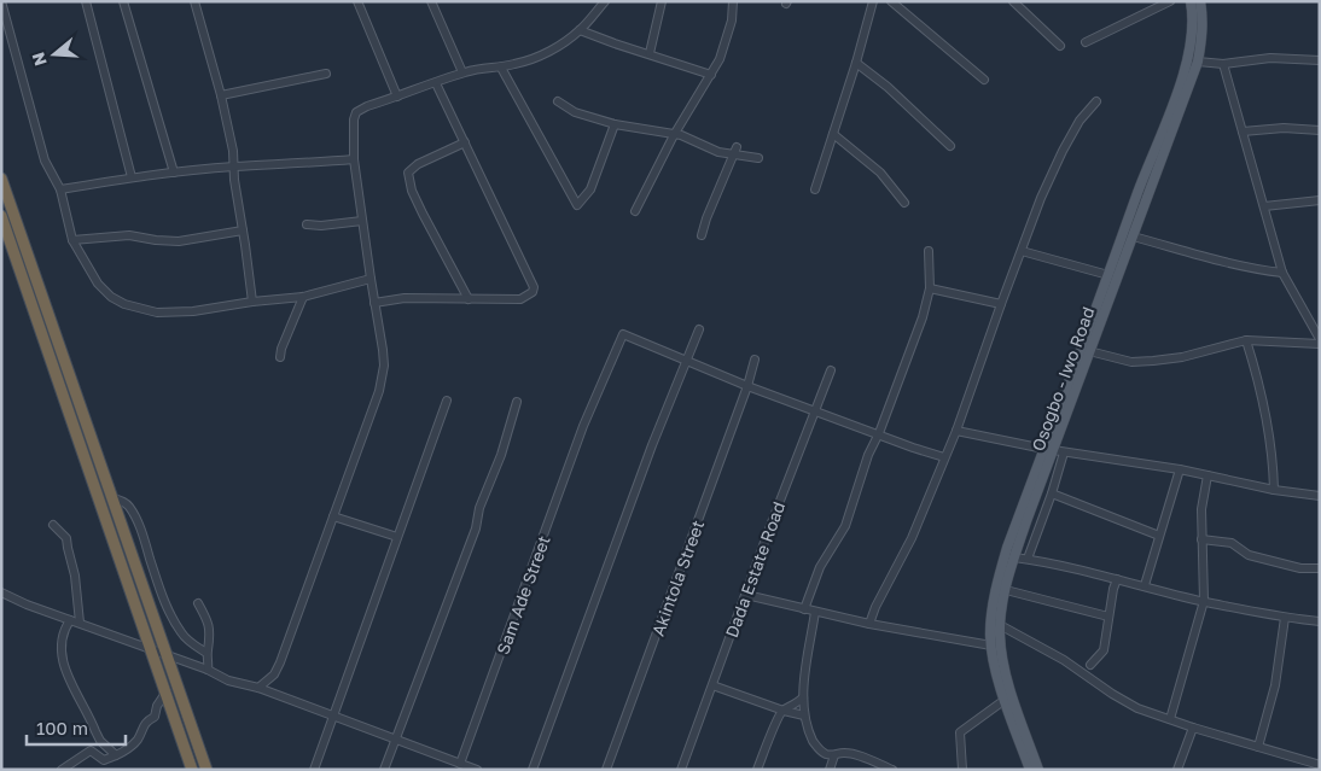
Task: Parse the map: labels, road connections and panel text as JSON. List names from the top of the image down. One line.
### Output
{"streets":{"main road":["Osogbo - Iwo Road"],"street":["Dada Estate Road","Akintola Street","Sam Ade Street"]},"scale_bar":"100 m","north":"left"}
